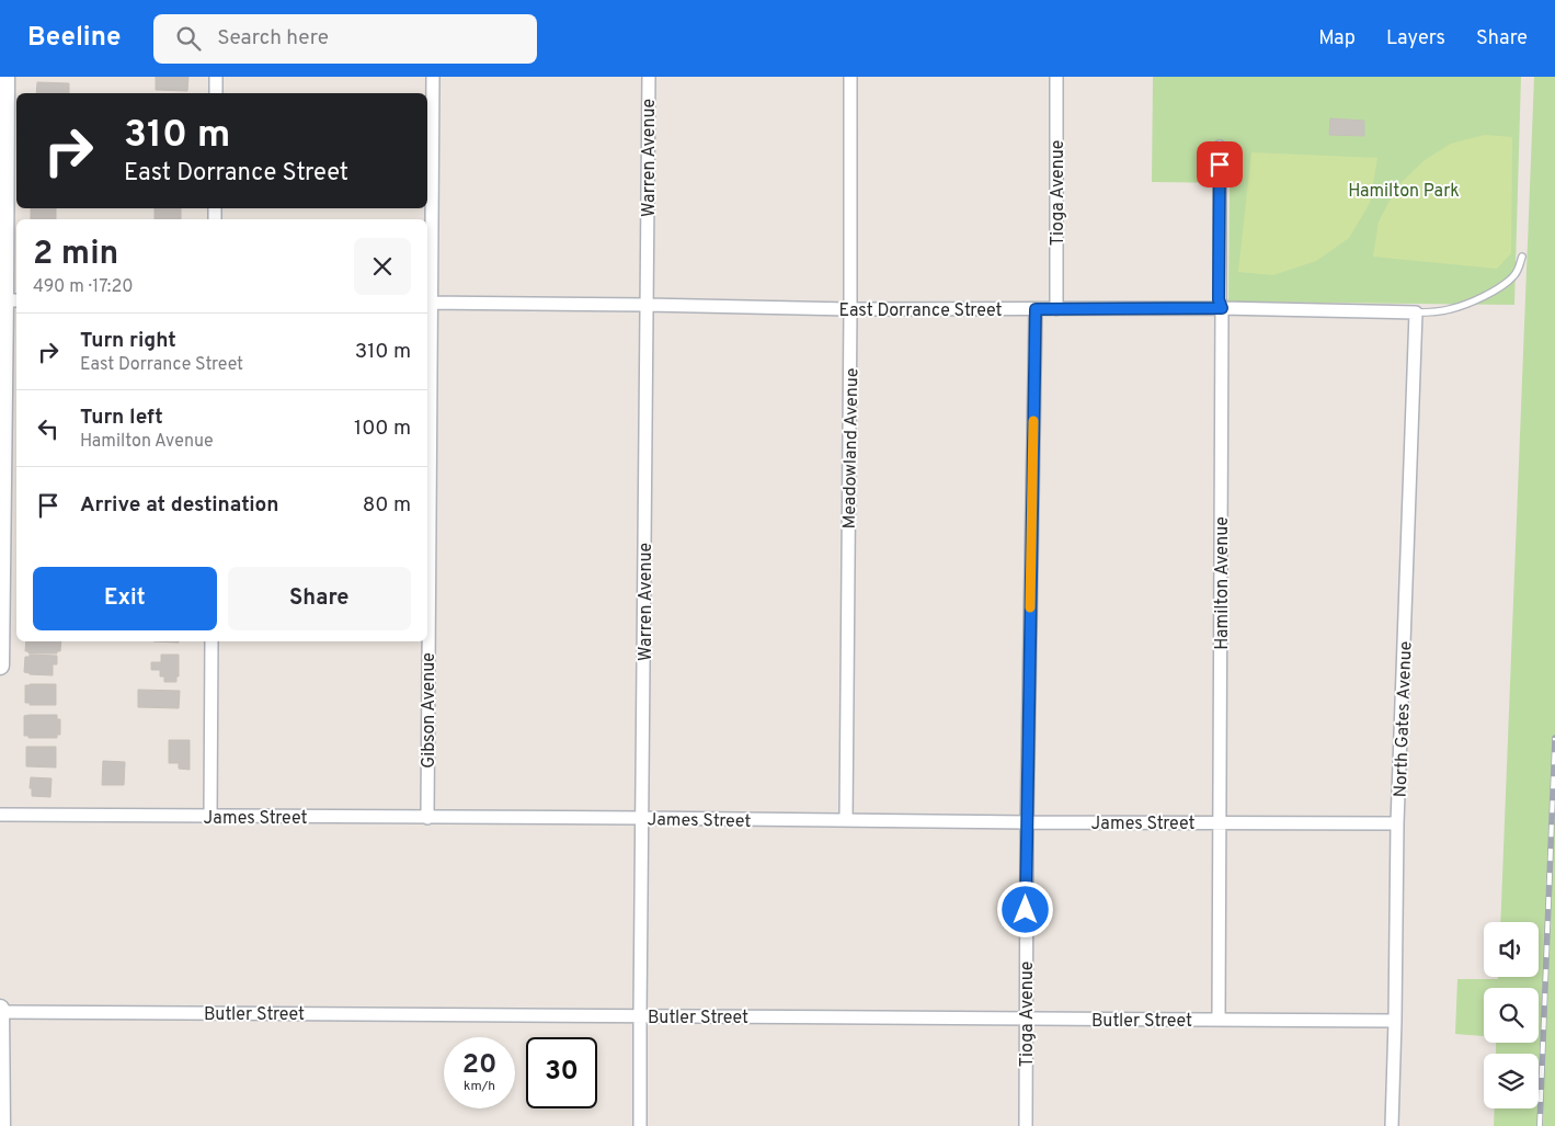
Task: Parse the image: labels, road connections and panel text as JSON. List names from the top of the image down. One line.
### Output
{"streets":{"street":["Warren Avenue","Tioga Avenue","East Dorrance Street","Meadowland Avenue","Hamilton Avenue","Gibson Avenue","North Gates Avenue","James Street","Butler Street"]},"crossings":[["Warren Avenue","East Dorrance Street"],["Warren Avenue","James Street"],["Warren Avenue","Butler Street"],["Tioga Avenue","East Dorrance Street"],["Tioga Avenue","James Street"],["Tioga Avenue","Butler Street"],["East Dorrance Street","Meadowland Avenue"],["East Dorrance Street","Hamilton Avenue"],["East Dorrance Street","Gibson Avenue"],["East Dorrance Street","North Gates Avenue"],["Meadowland Avenue","James Street"],["Hamilton Avenue","James Street"],["Hamilton Avenue","Butler Street"],["Gibson Avenue","James Street"],["North Gates Avenue","James Street"],["North Gates Avenue","Butler Street"]],"parks":["Hamilton Park"],"page":{"header":"Beeline","search":"Search here","nav":["Map","Layers","Share"],"turn":["310 m","East Dorrance Street"],"heading":["2 min","490 m · 17:20"],"list":[{"name":"Turn right","note":"East Dorrance Street","value":"310 m"},{"name":"Turn left","note":"Hamilton Avenue","value":"100 m"},{"name":"Arrive at destination","value":"80 m"}],"buttons":["Exit","Share"],"speed":"20 km/h","limit":"30"}}
